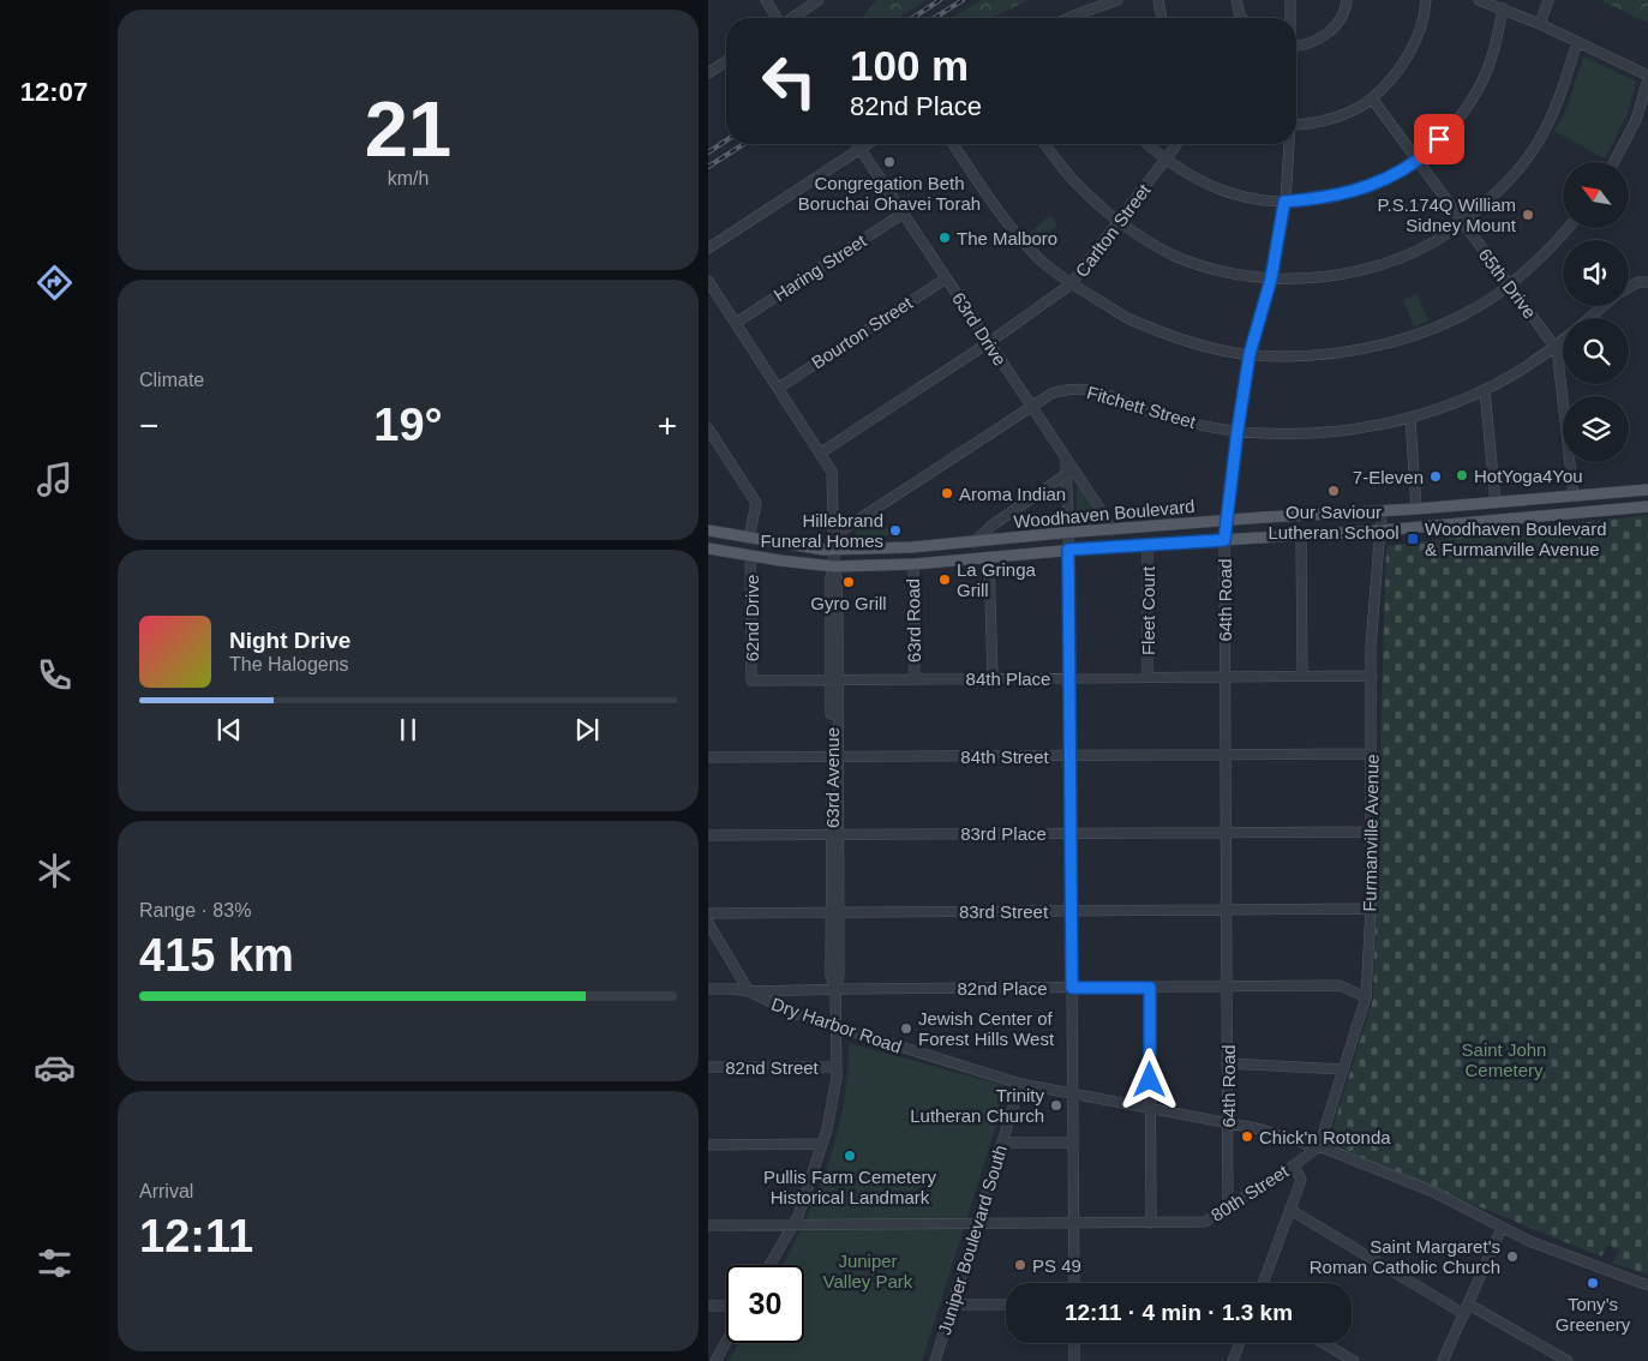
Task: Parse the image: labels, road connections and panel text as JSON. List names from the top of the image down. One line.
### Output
{"streets":{"main road":["Woodhaven Boulevard"],"street":["Carlton Street","Haring Street","65th Drive","63rd Drive","Bourton Street","Fitchett Street","64th Road","Fleet Court","62nd Drive","63rd Road","84th Place","84th Street","63rd Avenue","83rd Place","Furmanville Avenue","83rd Street","82nd Place","Dry Harbor Road","82nd Street","80th Street","Juniper Boulevard South"]},"crossings":[["Carlton Street","63rd Drive"],["Carlton Street","63rd Avenue"],["Haring Street","63rd Drive"],["Haring Street","63rd Avenue"],["65th Drive","Fitchett Street"],["65th Drive","Woodhaven Boulevard"],["63rd Drive","Bourton Street"],["63rd Drive","Fitchett Street"],["63rd Drive","Woodhaven Boulevard"],["63rd Drive","84th Place"],["63rd Drive","84th Street"],["63rd Drive","83rd Place"],["63rd Drive","83rd Street"],["63rd Drive","82nd Place"],["63rd Drive","Dry Harbor Road"],["63rd Drive","80th Street"],["Bourton Street","63rd Avenue"],["Fitchett Street","64th Road"],["Fitchett Street","63rd Avenue"],["Woodhaven Boulevard","64th Road"],["Woodhaven Boulevard","Fleet Court"],["Woodhaven Boulevard","62nd Drive"],["Woodhaven Boulevard","63rd Road"],["Woodhaven Boulevard","63rd Avenue"],["Woodhaven Boulevard","Furmanville Avenue"],["64th Road","84th Place"],["64th Road","84th Street"],["64th Road","83rd Place"],["64th Road","83rd Street"],["64th Road","82nd Place"],["64th Road","Dry Harbor Road"],["64th Road","80th Street"],["Fleet Court","84th Place"],["62nd Drive","84th Place"],["63rd Road","84th Place"],["84th Place","63rd Avenue"],["84th Place","Furmanville Avenue"],["84th Street","63rd Avenue"],["84th Street","Furmanville Avenue"],["63rd Avenue","83rd Place"],["63rd Avenue","83rd Street"],["63rd Avenue","82nd Place"],["63rd Avenue","Dry Harbor Road"],["63rd Avenue","82nd Street"],["63rd Avenue","80th Street"],["83rd Place","Furmanville Avenue"],["Furmanville Avenue","83rd Street"],["Furmanville Avenue","82nd Place"],["Furmanville Avenue","Dry Harbor Road"],["Furmanville Avenue","80th Street"],["82nd Place","Dry Harbor Road"],["Dry Harbor Road","80th Street"],["Dry Harbor Road","Juniper Boulevard South"],["80th Street","Juniper Boulevard South"]],"parks":["Saint John Cemetery","Juniper Valley Park"],"places":{"other":["Congregation Beth Boruchai Ohavei Torah","P.S.174Q William Sidney Mount","The Malboro","HotYoga4You","7-Eleven","Our Saviour Lutheran School","Aroma Indian","Hillebrand Funeral Homes","La Gringa Grill","Gyro Grill","Jewish Center of Forest Hills West","Trinity Lutheran Church","Chick'n Rotonda","Pullis Farm Cemetery Historical Landmark","Saint Margaret's Roman Catholic Church","PS 49","Tony’s Greenery"],"transit":["Woodhaven Boulevard & Furmanville Avenue"]},"north":"top left","page":{"tabs":"12:07","tile":[["21","km/h"],"Climate",["Range · 83%","415 km"],["Arrival","12:11"]],"turn":["100 m","82nd Place"],"heat":["−","19°","+"],"song":["Night Drive","The Halogens"],"limit":"30","trip":"12:11 · 4 min · 1.3 km"}}
